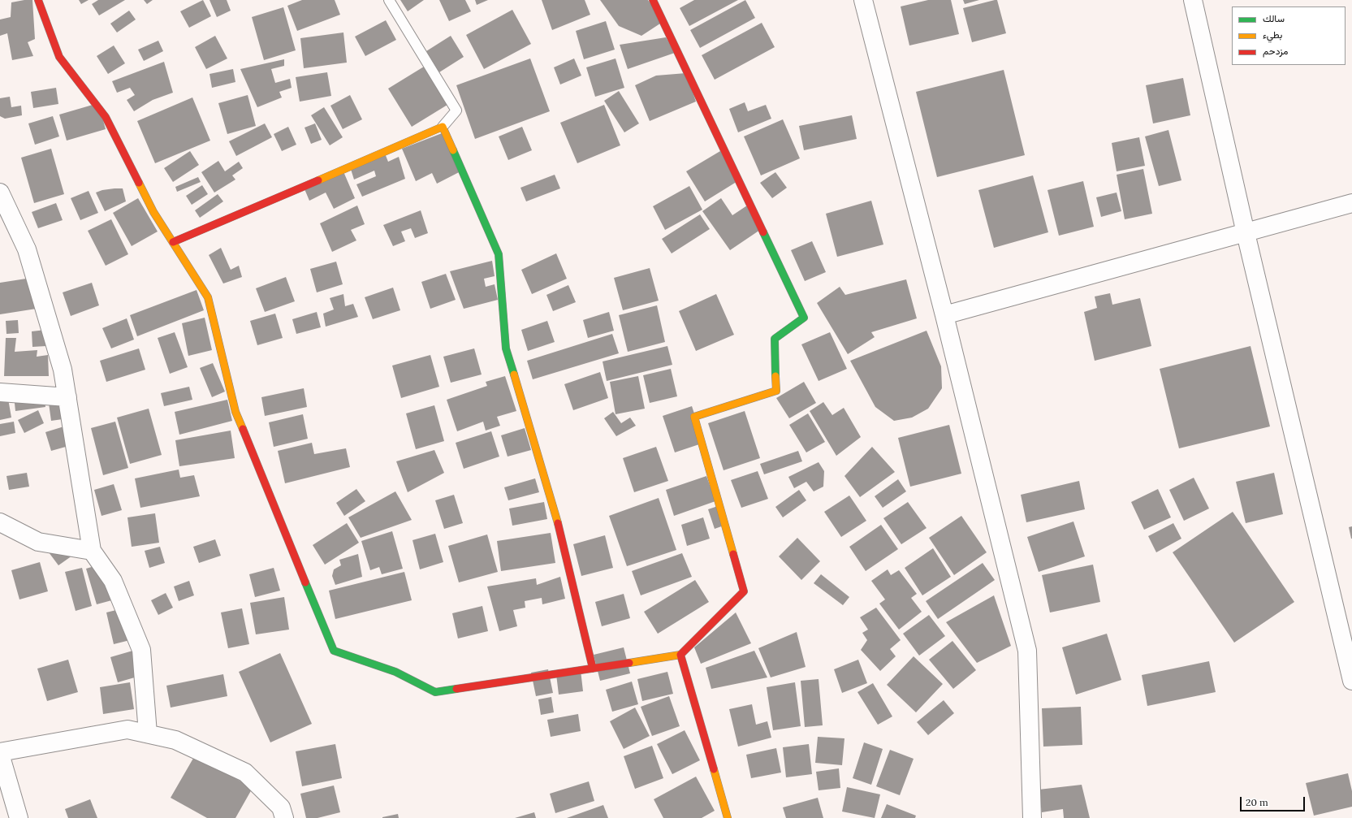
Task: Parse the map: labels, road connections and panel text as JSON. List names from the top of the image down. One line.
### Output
{"legend":["سالك","بطيء","مزدحم"],"scale_bar":"20 m"}
